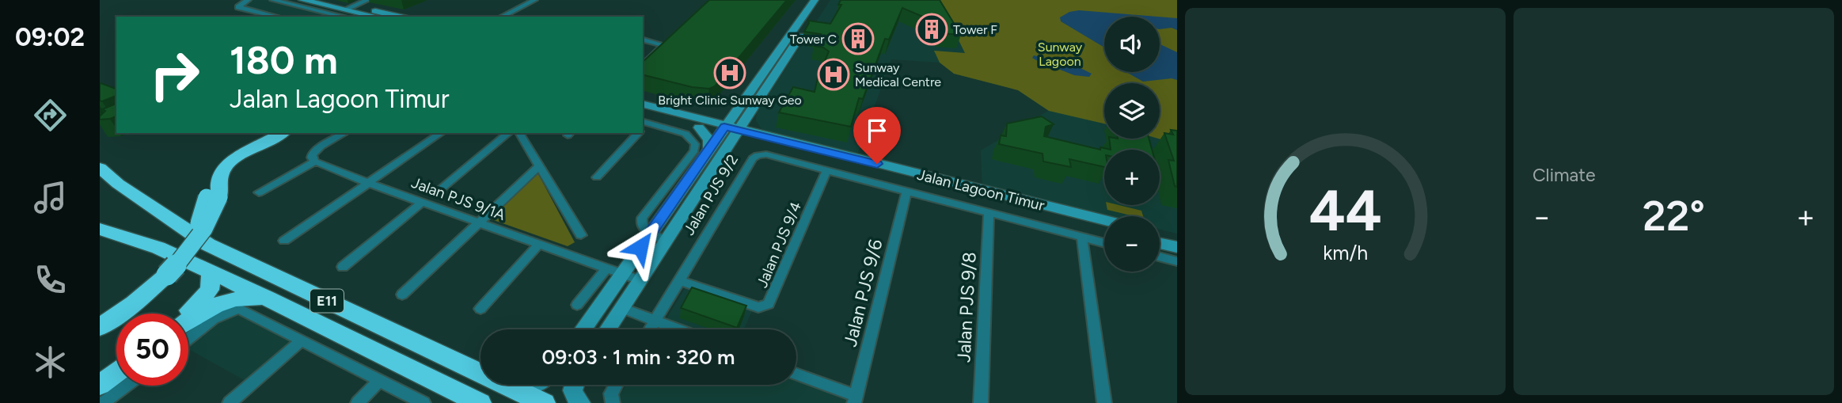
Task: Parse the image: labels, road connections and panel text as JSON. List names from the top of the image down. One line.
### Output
{"streets":{"highway":["E11"],"main road":["Jalan Lagoon Timur"],"street":["Jalan PJS 9/2","Jalan PJS 9/1A","Jalan PJS 9/4","Jalan PJS 9/6","Jalan PJS 9/8"]},"crossings":[["Jalan Lagoon Timur","Jalan PJS 9/2"],["Jalan PJS 9/2","Jalan PJS 9/4"]],"parks":["Sunway Lagoon"],"places":{"building":["Tower F","Tower C"],"hospital":["Bright Clinic Sunway Geo","Sunway Medical Centre"]},"page":{"tabs":"09:02","tile":"Climate","map_buttons":["+","−"],"turn":["180 m","Jalan Lagoon Timur"],"heat":["−","22°","+"],"limit":"50","trip":"09:03 · 1 min · 320 m","gauge":["44","km/h"]}}
